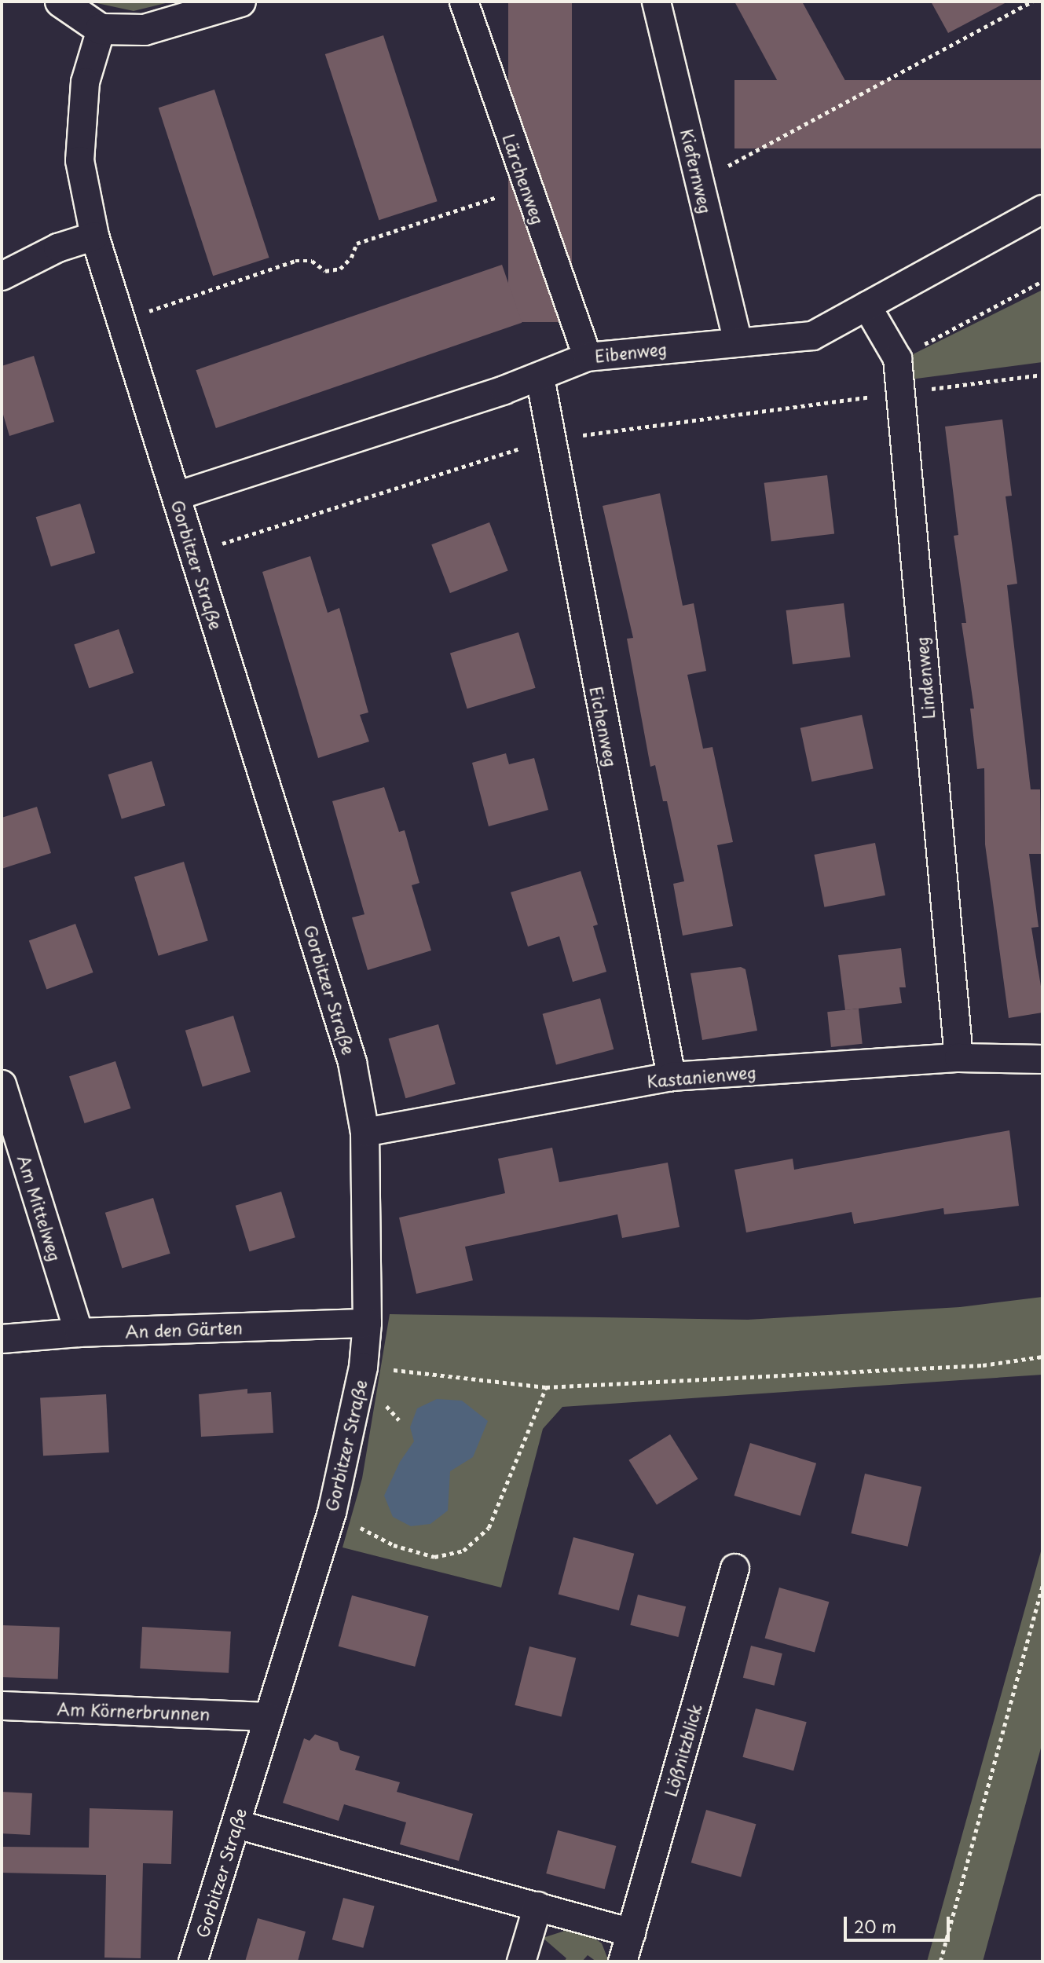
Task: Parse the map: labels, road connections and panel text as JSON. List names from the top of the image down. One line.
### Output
{"streets":{"street":["Kiefernweg","Lärchenweg","Eibenweg","Gorbitzer Straße","Lindenweg","Eichenweg","Kastanienweg","Am Mittelweg","An den Gärten","Am Körnerbrunnen","Lößnitzblick"]},"crossings":[["Kiefernweg","Eibenweg"],["Lärchenweg","Eibenweg"],["Eibenweg","Gorbitzer Straße"],["Eibenweg","Lindenweg"],["Eibenweg","Eichenweg"],["Gorbitzer Straße","Kastanienweg"],["Gorbitzer Straße","An den Gärten"],["Gorbitzer Straße","Am Körnerbrunnen"],["Lindenweg","Kastanienweg"],["Eichenweg","Kastanienweg"],["Am Mittelweg","An den Gärten"]],"scale_bar":"20 m"}
